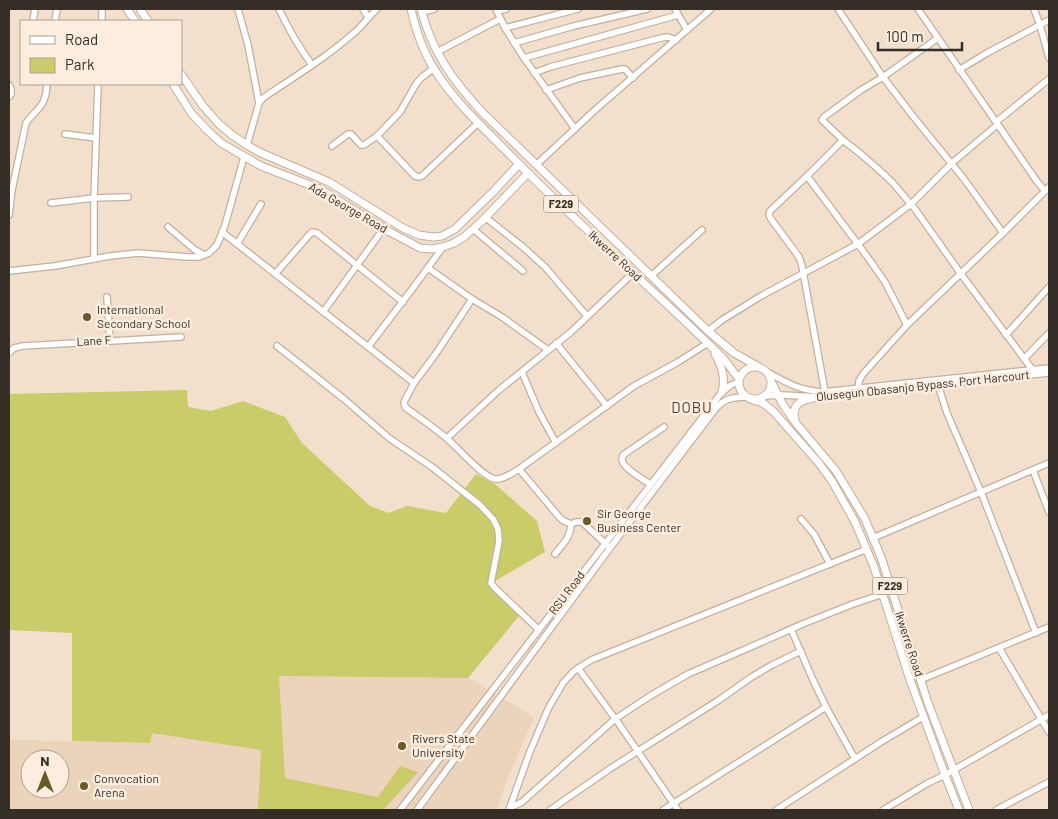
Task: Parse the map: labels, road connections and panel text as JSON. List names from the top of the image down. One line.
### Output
{"streets":{"main road":["F229","Ada George Road","Ikwerre Road"],"street":["Lane F","Olusegun Obasanjo Bypass, Port Harcourt","RSU Road"]},"crossings":[["F229","Ikwerre Road"],["F229","Olusegun Obasanjo Bypass, Port Harcourt"],["F229","RSU Road"],["Ada George Road","Ikwerre Road"],["Ikwerre Road","Olusegun Obasanjo Bypass, Port Harcourt"],["Ikwerre Road","RSU Road"],["Olusegun Obasanjo Bypass, Port Harcourt","RSU Road"]],"districts":["DOBU"],"places":["International Secondary School","Sir George Business Center","Rivers State University","Convocation Arena"],"legend":["Road","Park"],"scale_bar":"100 m","north":"top"}
